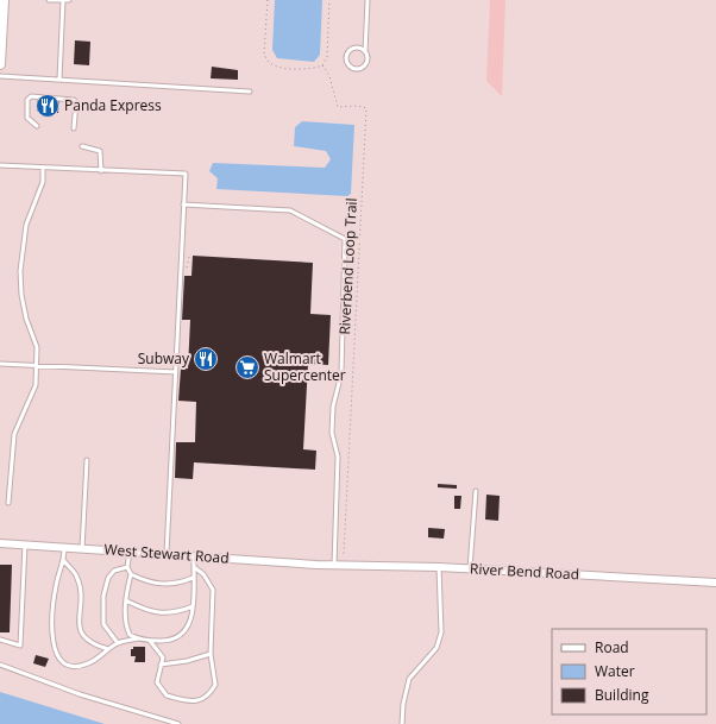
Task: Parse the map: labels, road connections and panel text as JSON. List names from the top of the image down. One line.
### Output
{"streets":{"street":["West Stewart Road","River Bend Road"],"path":["Riverbend Loop Trail"]},"crossings":[["West Stewart Road","River Bend Road"]],"places":{"restaurant":["Panda Express","Subway"],"supermarket":["Walmart Supercenter"]},"legend":["Road","Water","Building"]}
